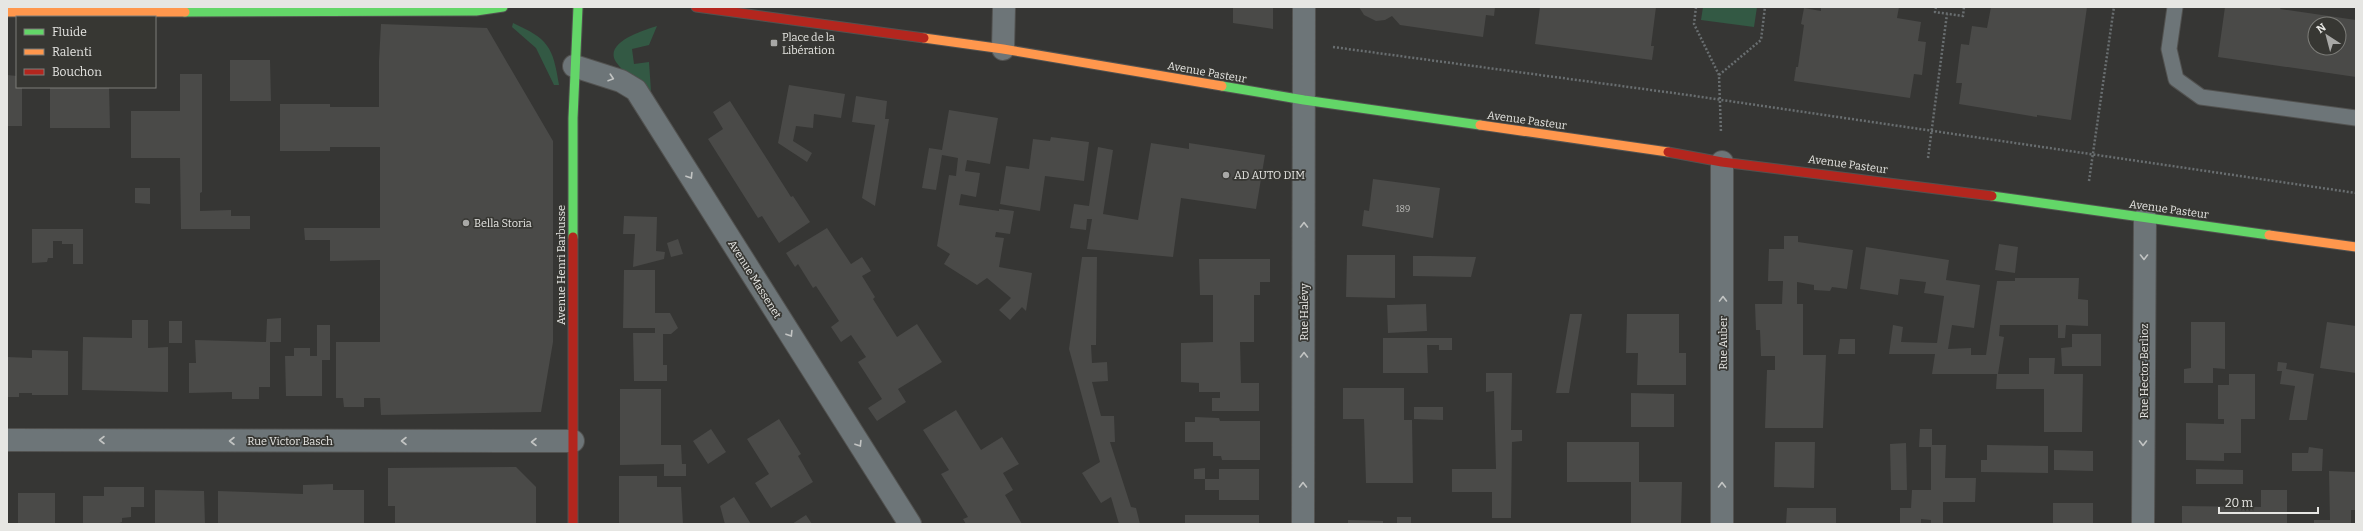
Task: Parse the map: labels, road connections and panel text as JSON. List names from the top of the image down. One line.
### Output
{"streets":{"main road":["Avenue Pasteur","Avenue Henri Barbusse"],"street":["Avenue Massenet","Rue Halévy","Rue Auber","Rue Hector Berlioz","Rue Victor Basch"]},"crossings":[["Avenue Pasteur","Rue Halévy"],["Avenue Pasteur","Rue Auber"],["Avenue Pasteur","Rue Hector Berlioz"],["Avenue Henri Barbusse","Avenue Massenet"],["Avenue Henri Barbusse","Rue Victor Basch"]],"one_way":["Avenue Massenet","Rue Halévy","Rue Auber","Rue Hector Berlioz","Rue Victor Basch"],"places":{"transit":["Place de la Libération"],"other":["AD AUTO DIM","Bella Storia"]},"house_numbers":["189"],"legend":["Fluide","Ralenti","Bouchon"],"scale_bar":"20 m","north":"top left"}
